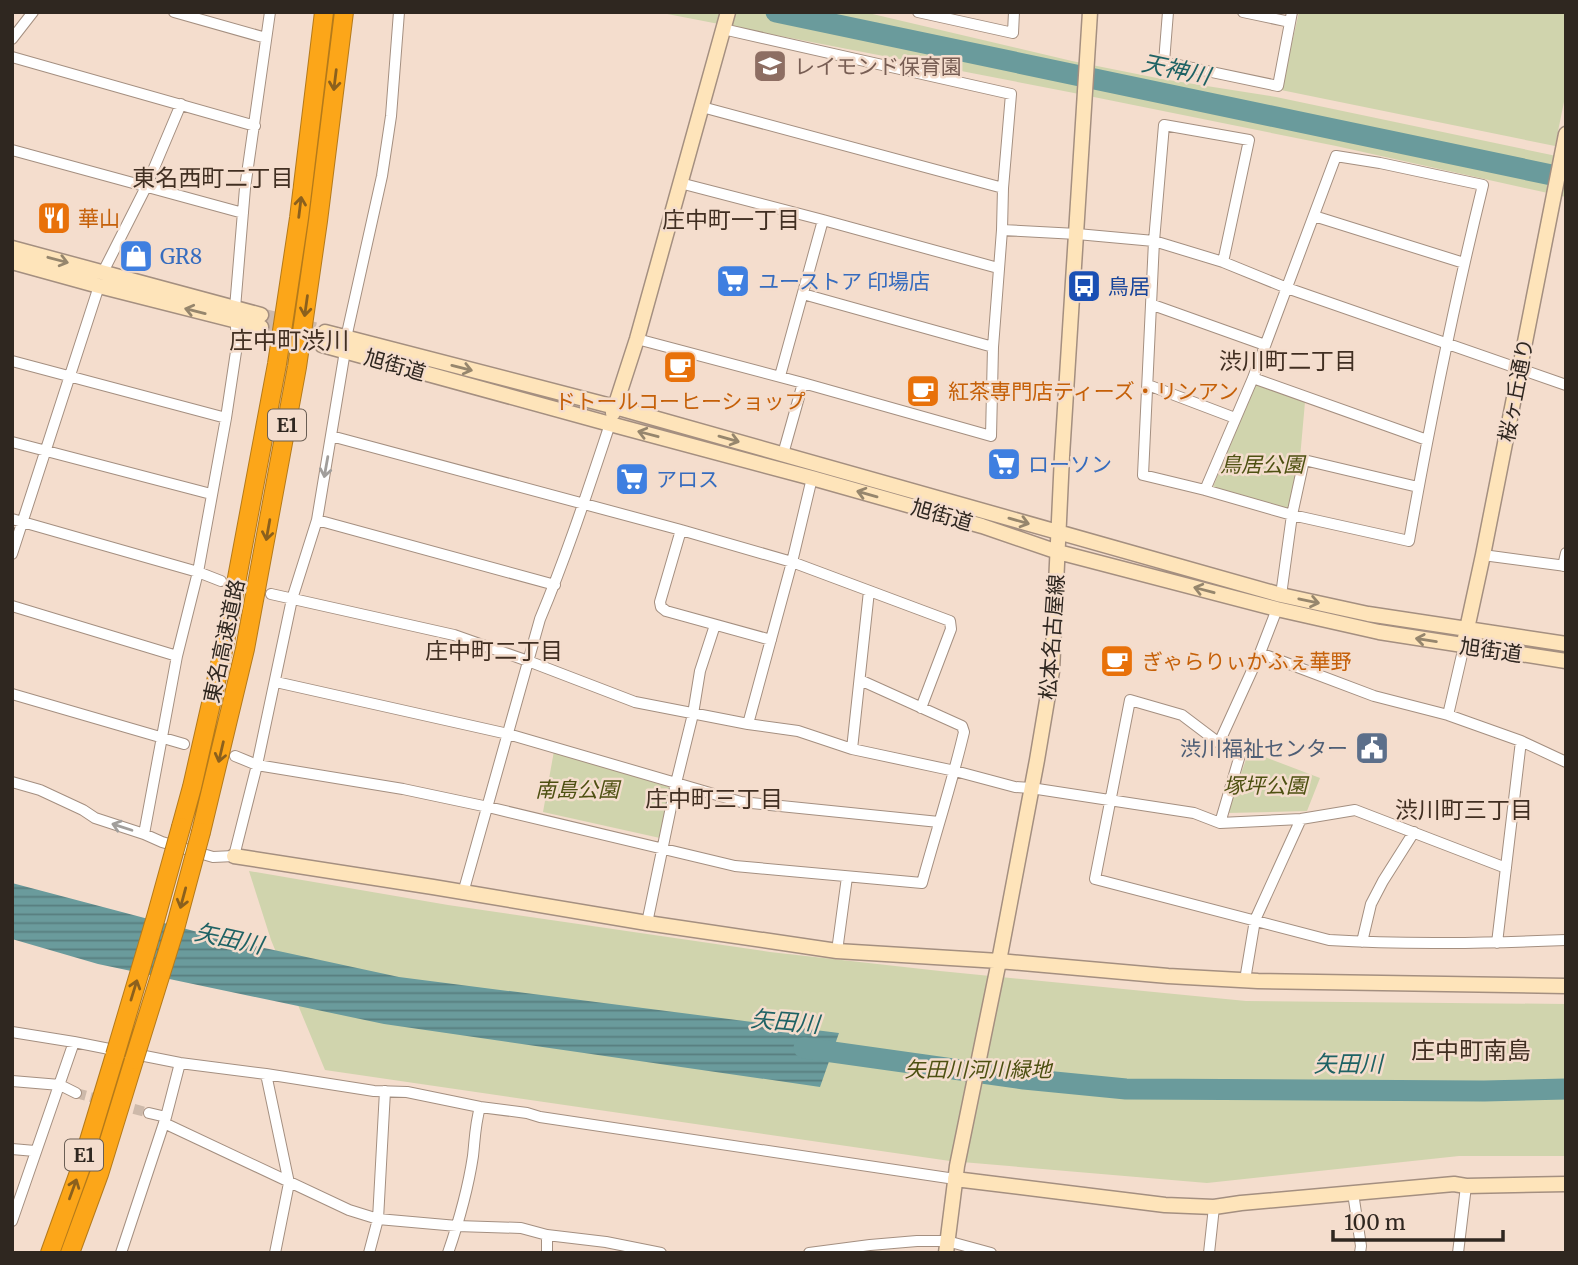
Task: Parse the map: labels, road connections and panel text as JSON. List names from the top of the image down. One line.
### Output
{"streets":{"highway":["E1","東名高速道路"],"street":["旭街道","桜ヶ丘通り","松本名古屋線"]},"crossings":[["旭街道","桜ヶ丘通り"],["旭街道","松本名古屋線"]],"districts":["東名西町二丁目","庄中町一丁目","庄中町渋川","渋川町二丁目","庄中町二丁目","庄中町三丁目","渋川町三丁目","庄中町南島"],"water":["天神川","矢田川"],"parks":["鳥居公園","塚坪公園","南島公園","矢田川河川緑地"],"places":{"school or university":["レイモンド保育園"],"restaurant":["華山"],"shop":["GR8"],"supermarket":["ユーストア 印場店","ローソン","アロス"],"bus stop":["鳥居"],"cafe":["ドトールコーヒーショップ","紅茶専門店ティーズ・リンアン","ぎゃらりぃかふぇ華野"],"public building":["渋川福祉センター"]},"scale_bar":"100 m"}
